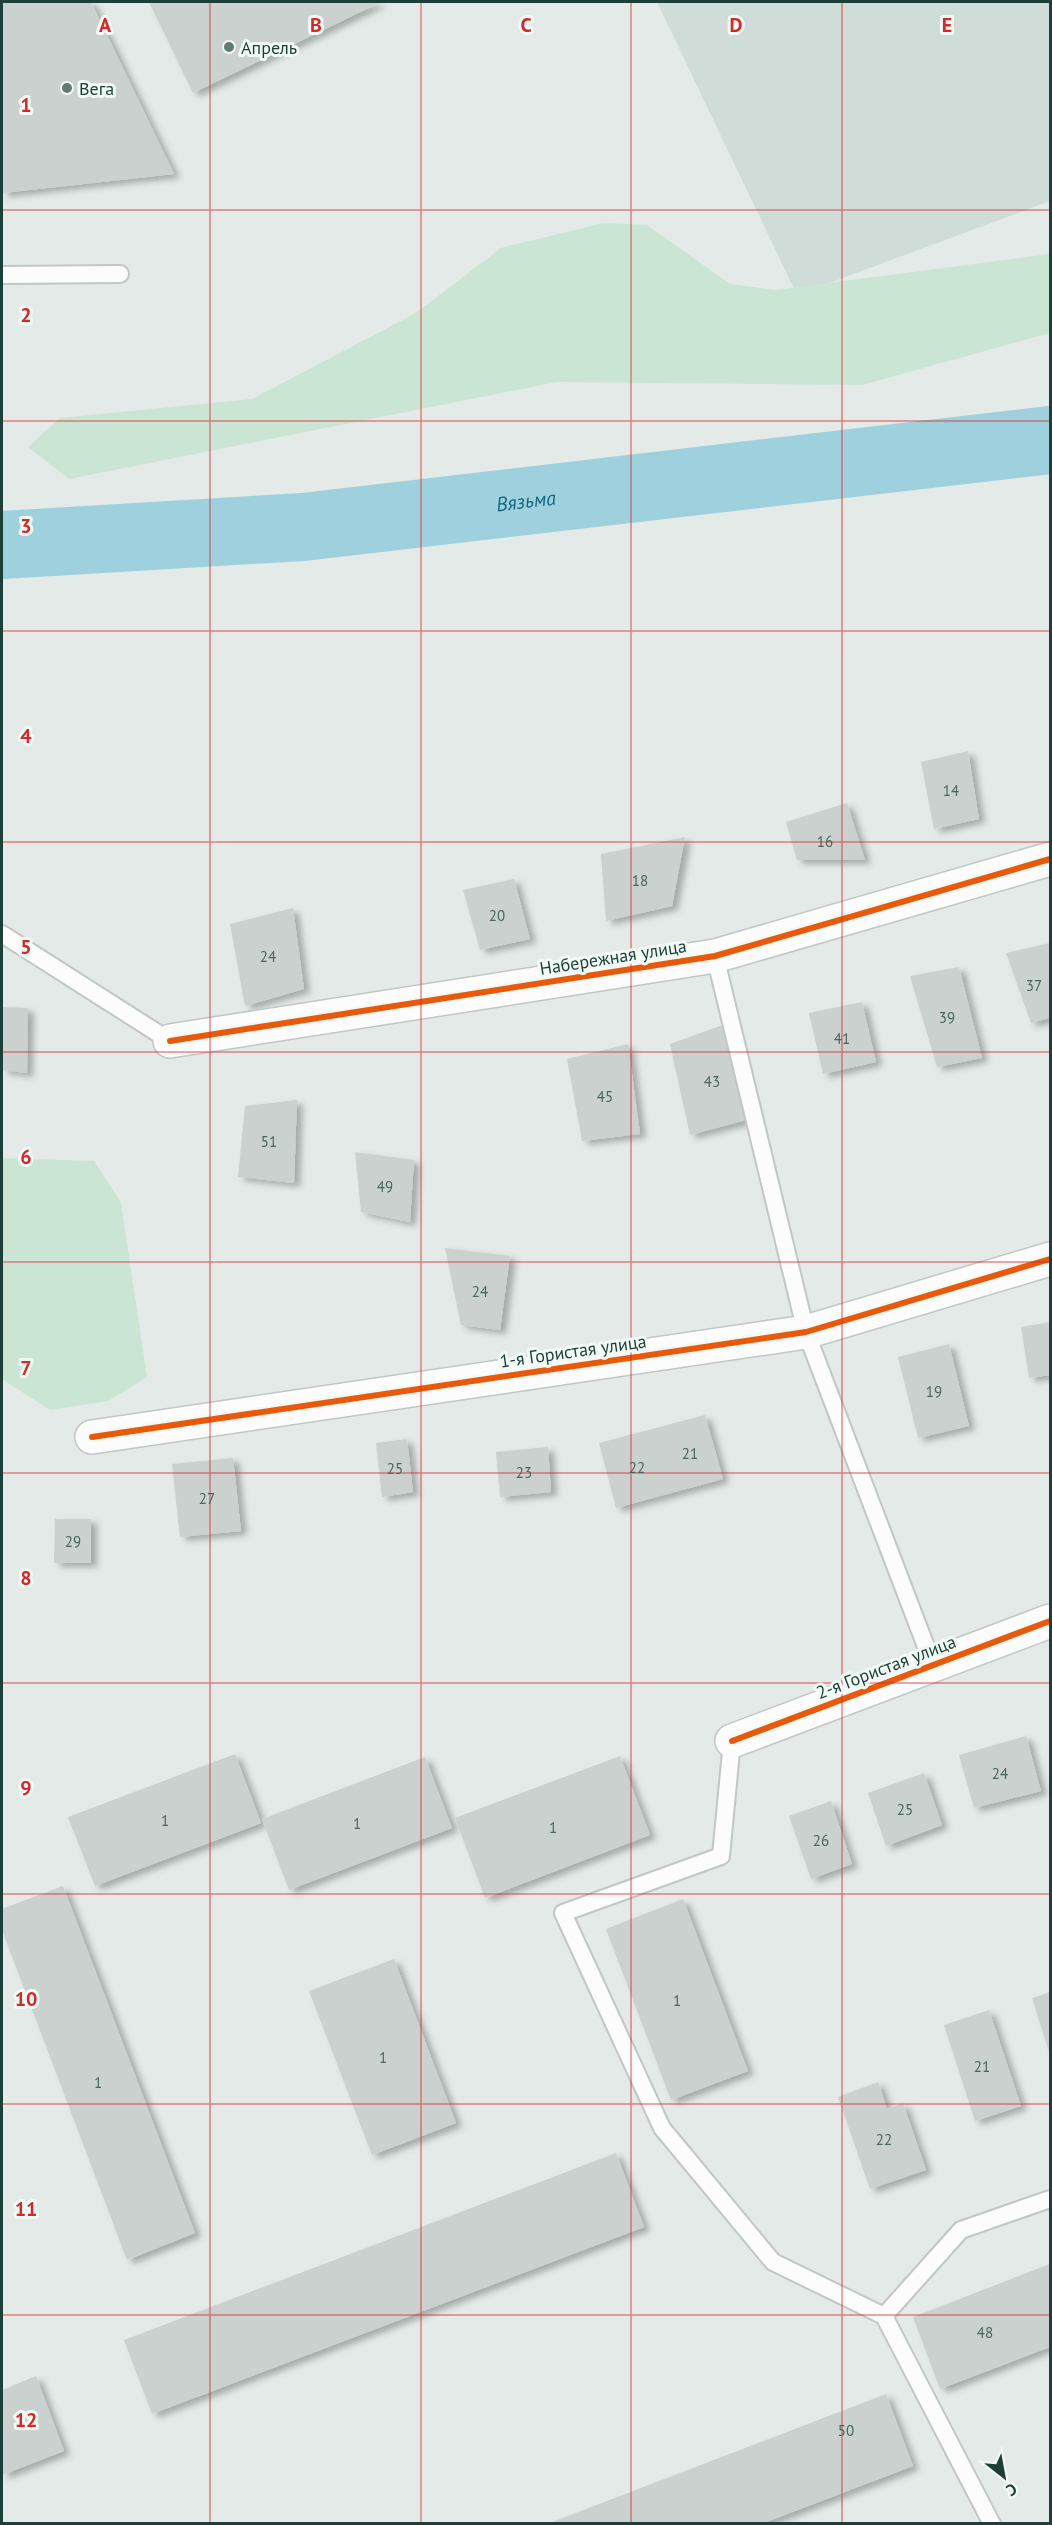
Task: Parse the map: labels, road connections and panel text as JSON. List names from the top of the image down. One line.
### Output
{"streets":{"street":["Набережная улица","1-я Гористая улица","2-я Гористая улица"]},"water":["Вязьма"],"places":["Апрель","Вега"],"house_numbers":["14","16","18","20","24","37","39","41","43","45","51","49","24","19","21","22","25","23","27","29","24","25","1","1","1","26","1","1","21","1","22","48","50"],"north":"bottom right","grid":{"columns":["A","B","C","D","E"],"rows":["1","2","3","4","5","6","7","8","9","10","11","12"]}}
